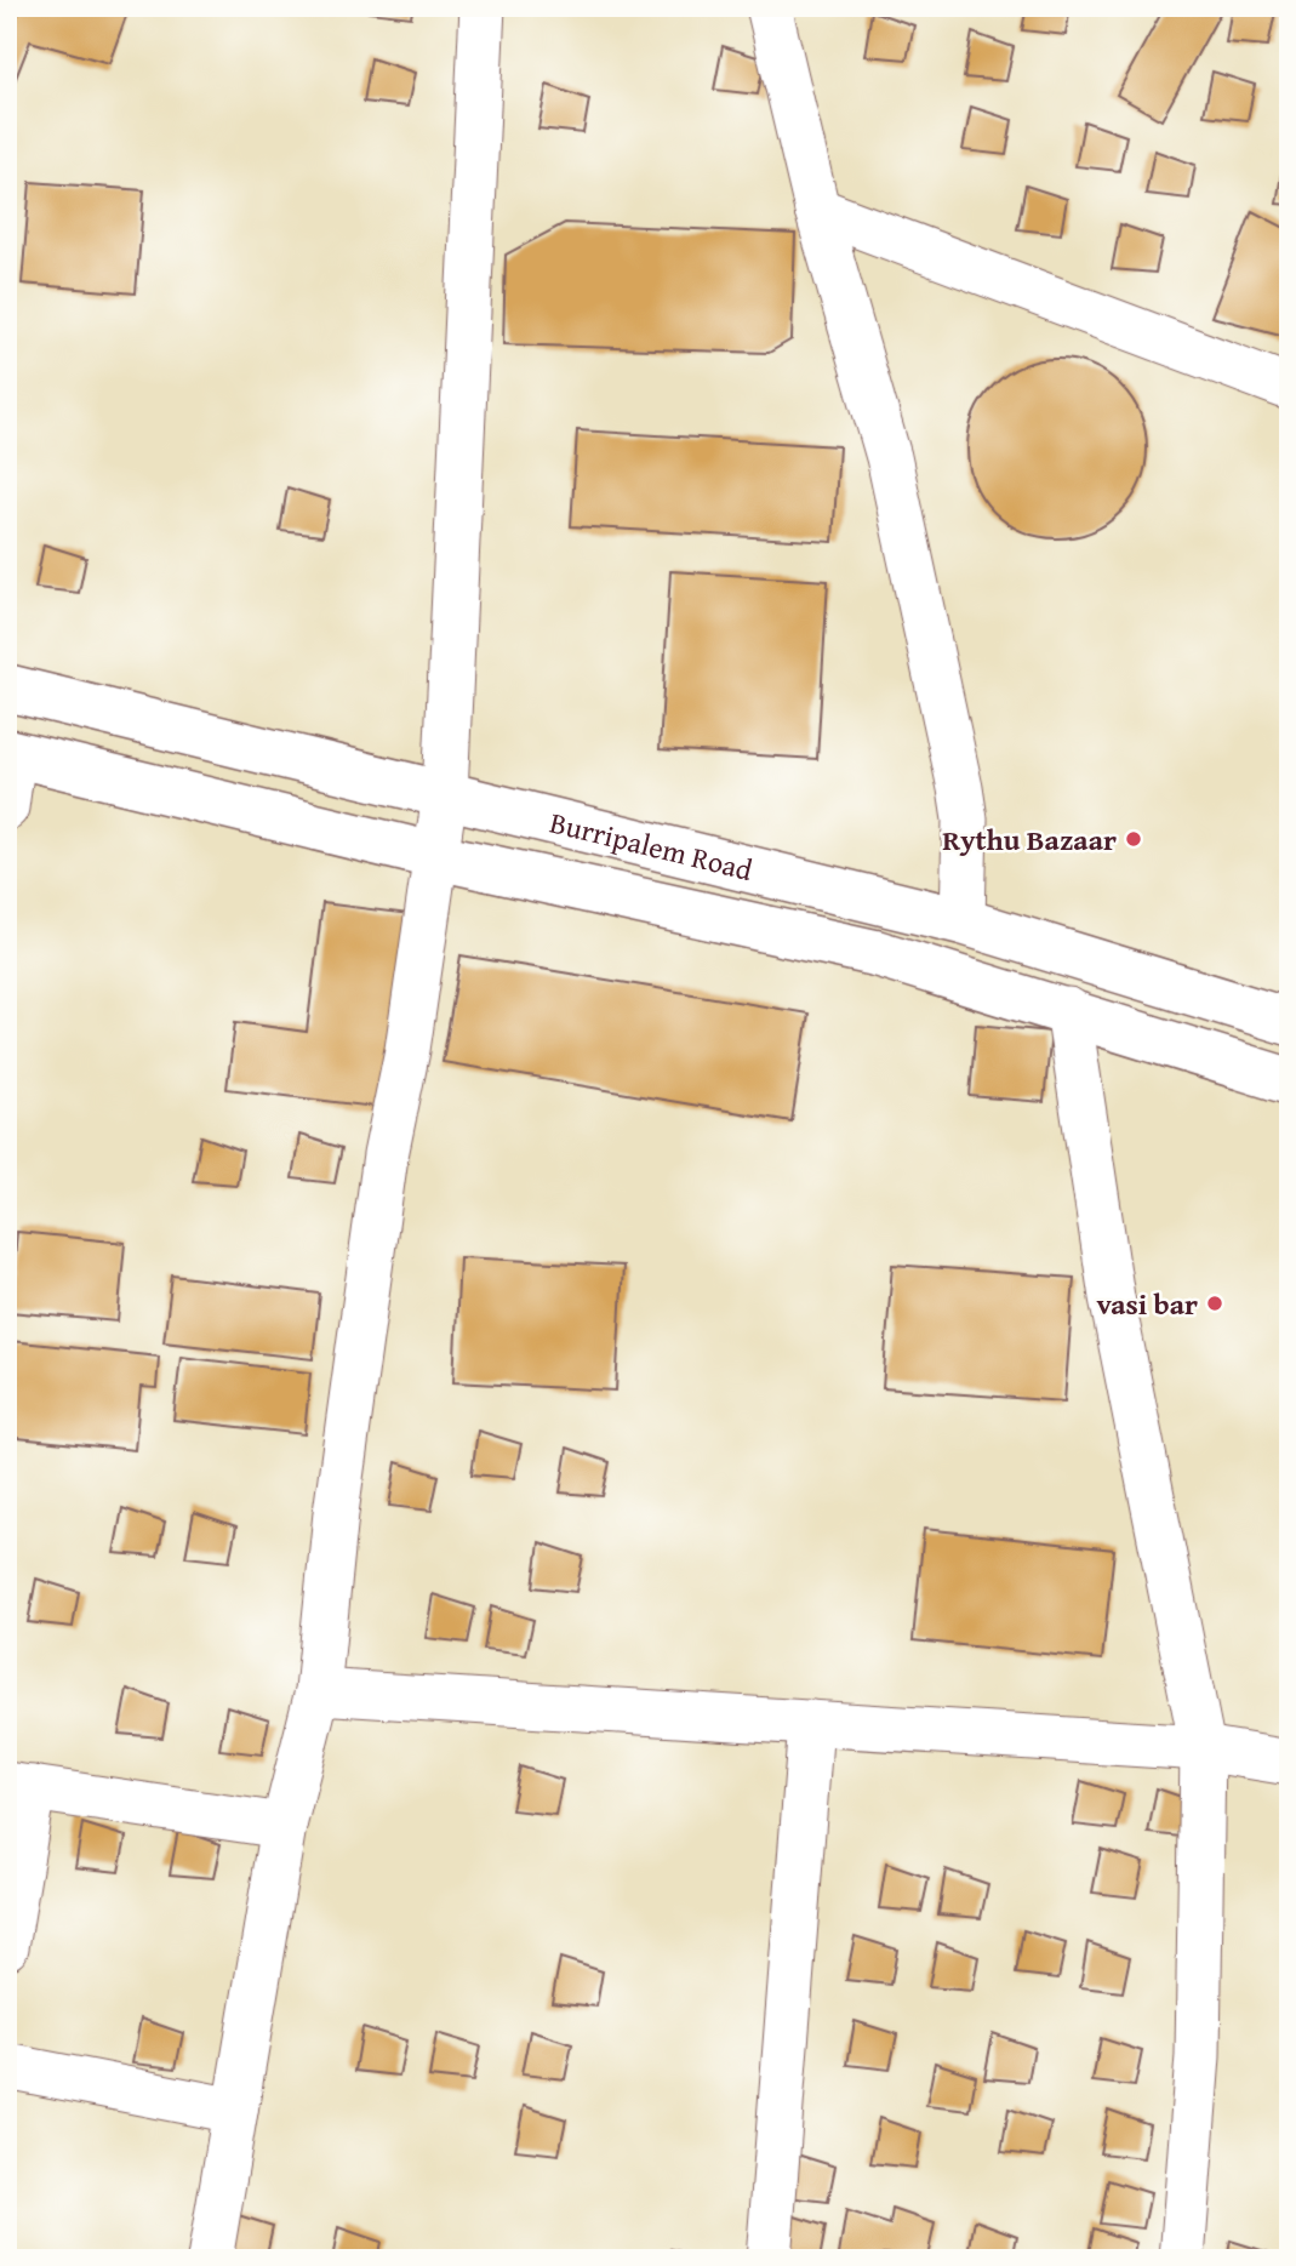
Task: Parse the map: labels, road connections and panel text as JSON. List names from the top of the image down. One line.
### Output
{"streets":{"main road":["Burripalem Road"]},"places":["Rythu Bazaar","vasi bar"]}
